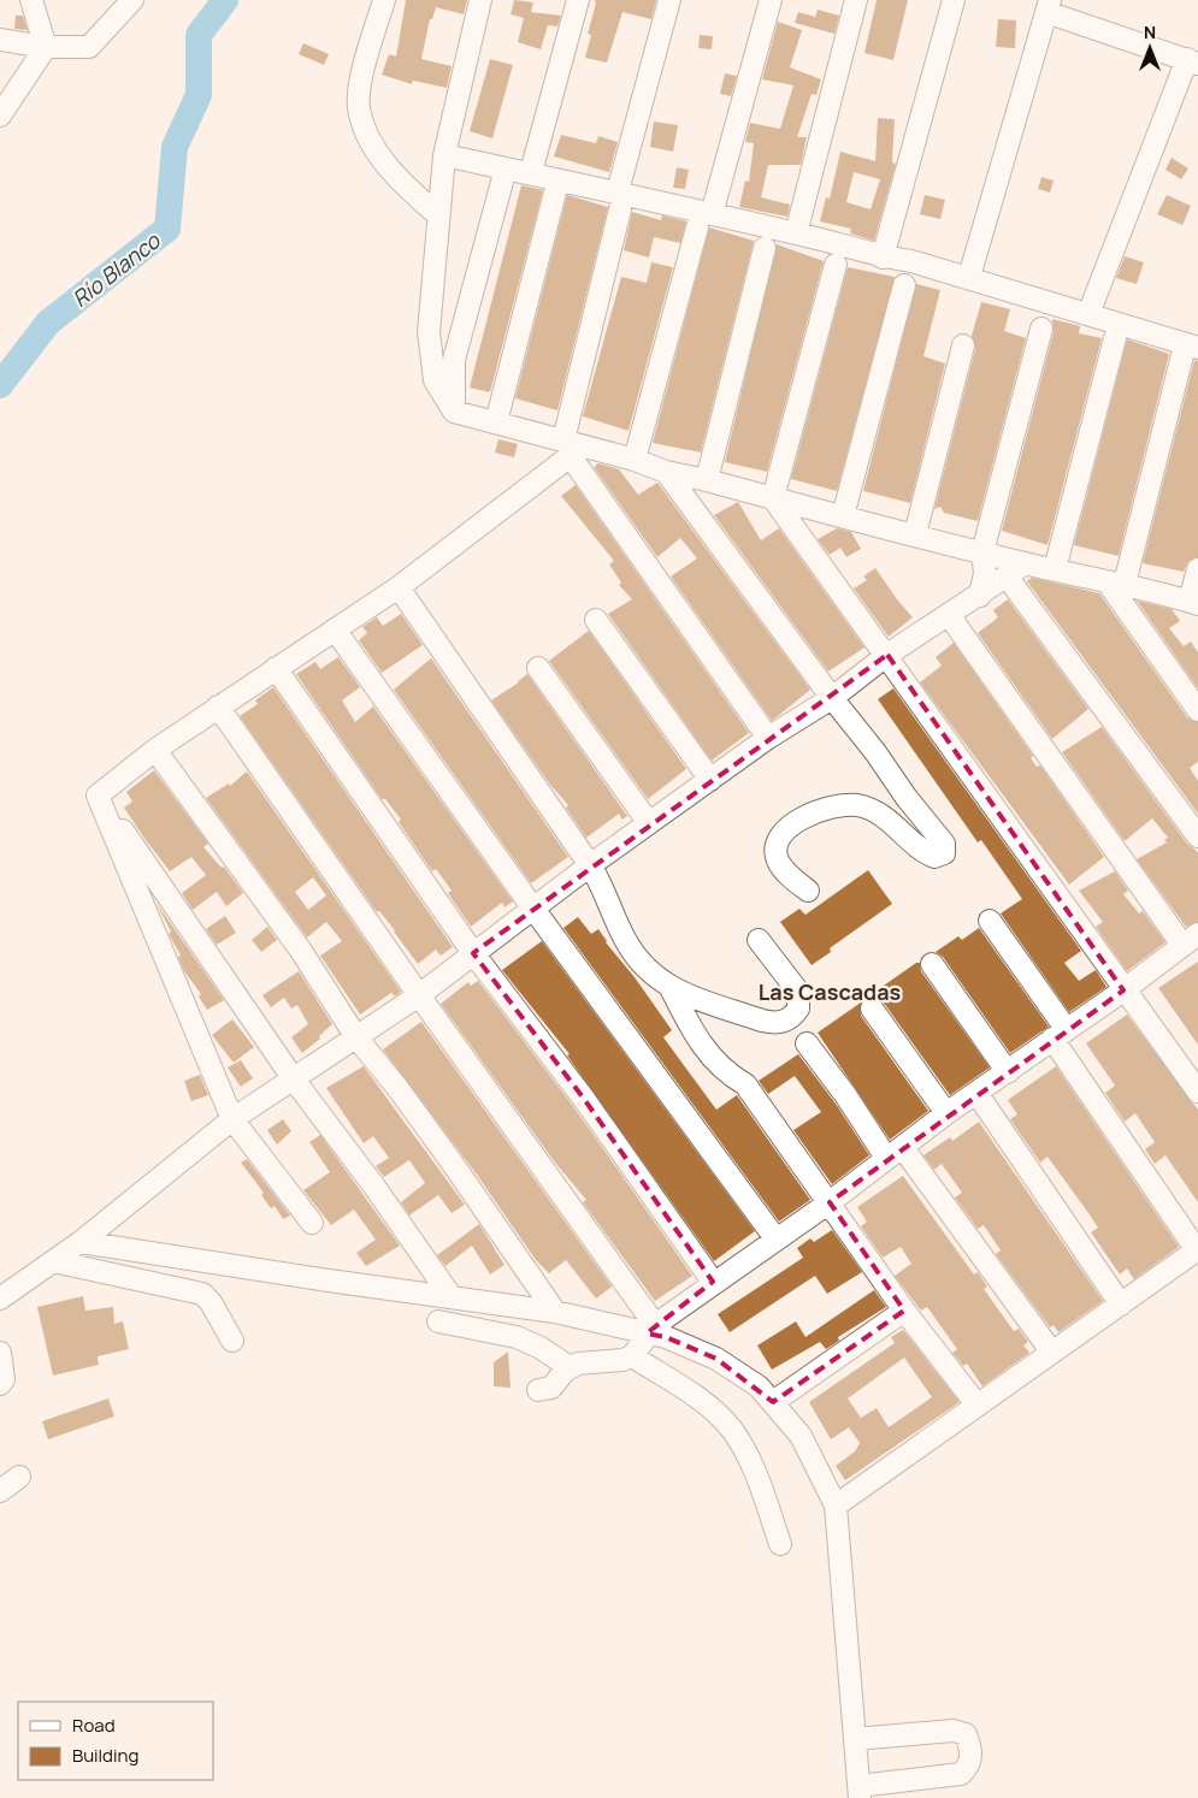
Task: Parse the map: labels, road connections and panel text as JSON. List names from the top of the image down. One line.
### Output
{"districts":["Las Cascadas"],"water":["Río Blanco"],"legend":["Road","Building"],"north":"top"}
